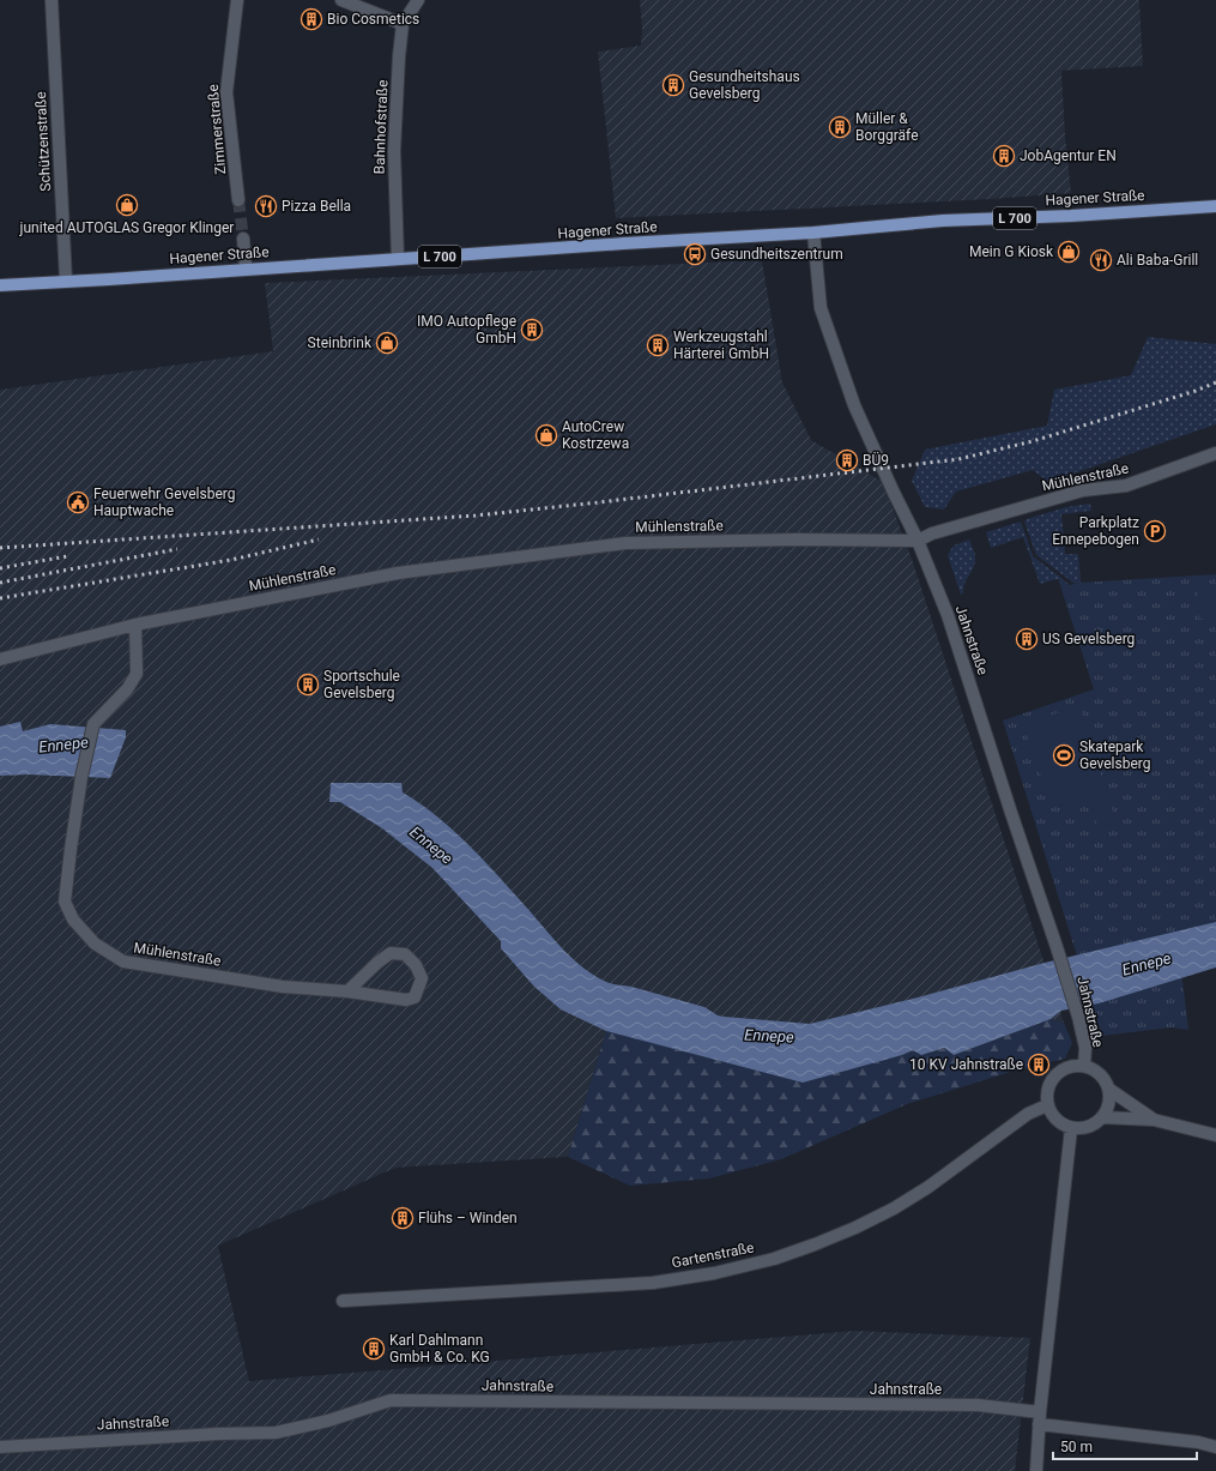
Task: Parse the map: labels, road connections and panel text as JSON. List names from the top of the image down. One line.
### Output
{"streets":{"main road":["Hagener Straße","L 700"],"street":["Bahnhofstraße","Zimmerstraße","Schützenstraße","Mühlenstraße","Jahnstraße","Gartenstraße"]},"crossings":[["Bahnhofstraße","Hagener Straße"],["Schützenstraße","Hagener Straße"],["Hagener Straße","Jahnstraße"],["Mühlenstraße","Jahnstraße"],["Jahnstraße","Gartenstraße"]],"water":["Ennepe"],"places":{"building":["Bio Cosmetics","Gesundheitshaus Gevelsberg","Müller & Borggräfe","JobAgentur EN","IMO Autopflege GmbH","Werkzeugstahl Härterei GmbH","BÜ9","US Gevelsberg","Sportschule Gevelsberg","10 KV Jahnstraße","Flühs – Winden","Karl Dahlmann GmbH & Co. KG"],"shop":["junited AUTOGLAS Gregor Klinger","Mein G Kiosk","Steinbrink","AutoCrew Kostrzewa"],"restaurant":["Pizza Bella","Ali Baba-Grill"],"bus stop":["Gesundheitszentrum"],"public building":["Feuerwehr Gevelsberg Hauptwache"],"parking":["Parkplatz Ennepebogen"],"sports":["Skatepark Gevelsberg"]},"scale_bar":"50 m"}
